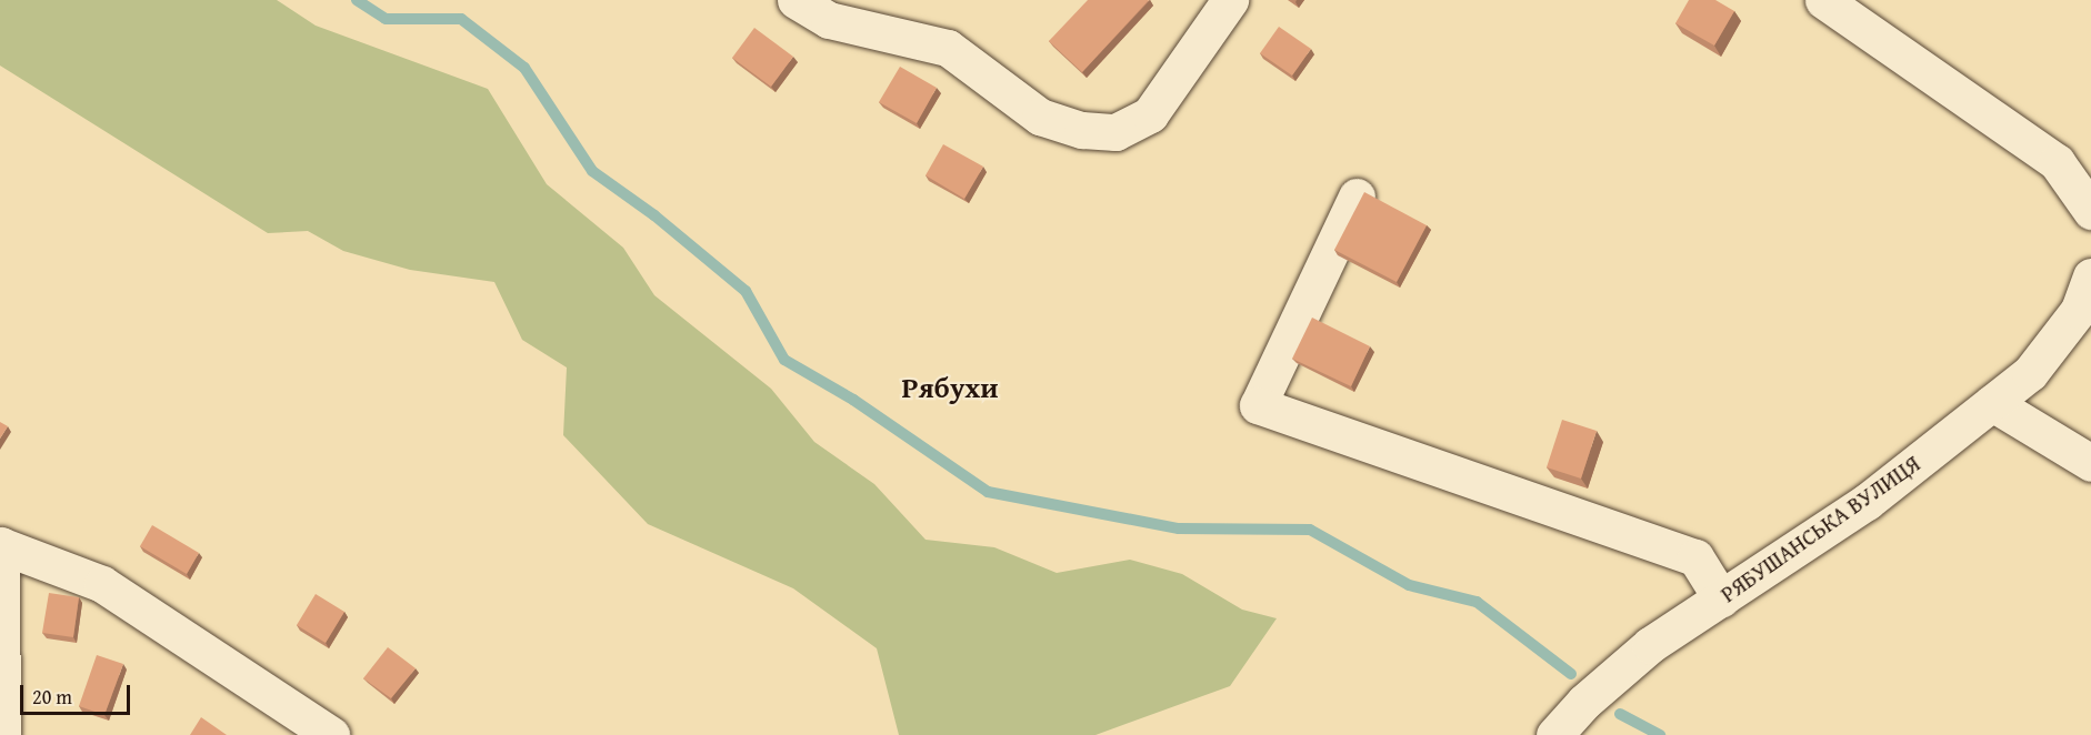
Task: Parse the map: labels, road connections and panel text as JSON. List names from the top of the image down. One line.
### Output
{"streets":{"street":["РЯБУШАНСЬКА ВУЛИЦЯ"]},"districts":["Рябухи"],"scale_bar":"20 m"}
